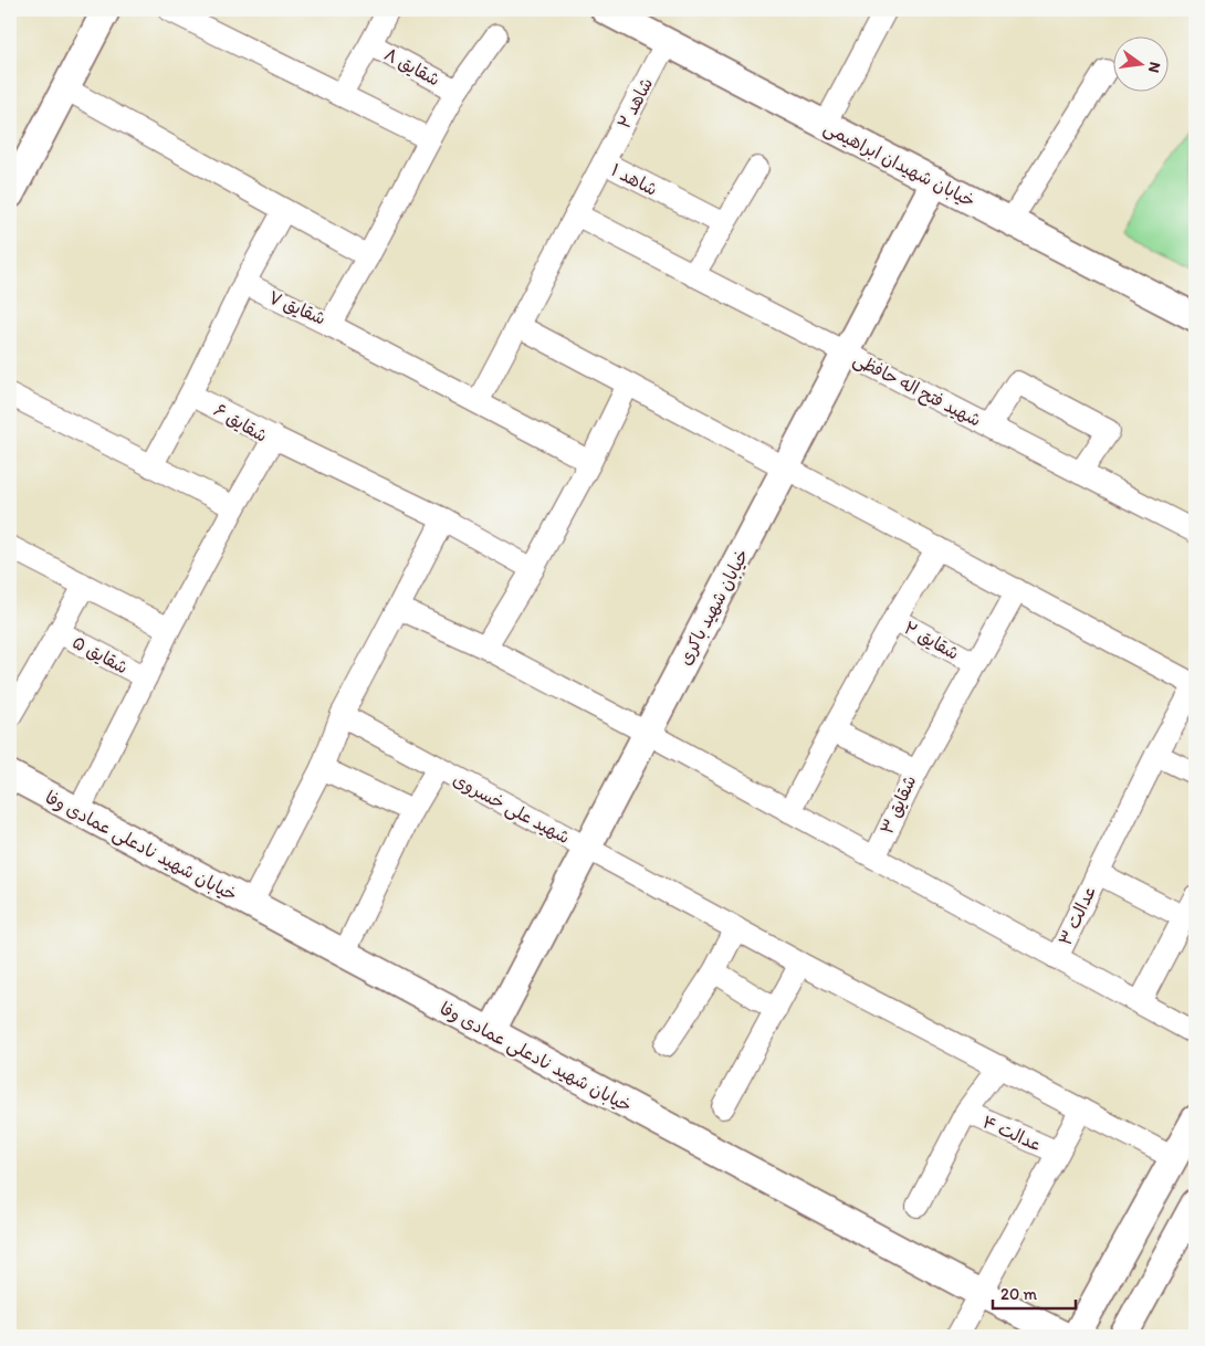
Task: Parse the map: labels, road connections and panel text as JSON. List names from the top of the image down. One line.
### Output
{"streets":{"street":["شقایق ۸","شاهد ۲","خیابان شهیدان ابراهیمی","شاهد ۱","شقایق ۷","شهید فتح اله حافظی","شقایق ۶","خیابان شهید باکری","شقایق ۲","شقایق ۵","شقایق ۳","شهید علی خسروی","خیابان شهید نادعلی عمادی وفا","عدالت ۳","عدالت ۴"]},"crossings":[["شقایق ۸","شقایق ۷"],["شاهد ۲","خیابان شهیدان ابراهیمی"],["شاهد ۲","شاهد ۱"],["خیابان شهیدان ابراهیمی","خیابان شهید باکری"],["شهید فتح اله حافظی","خیابان شهید باکری"],["شقایق ۶","شقایق ۵"],["خیابان شهید باکری","شقایق ۳"],["خیابان شهید باکری","شهید علی خسروی"],["خیابان شهید باکری","خیابان شهید نادعلی عمادی وفا"],["شهید علی خسروی","خیابان شهید نادعلی عمادی وفا"],["شهید علی خسروی","عدالت ۴"]],"scale_bar":"20 m","north":"right"}
